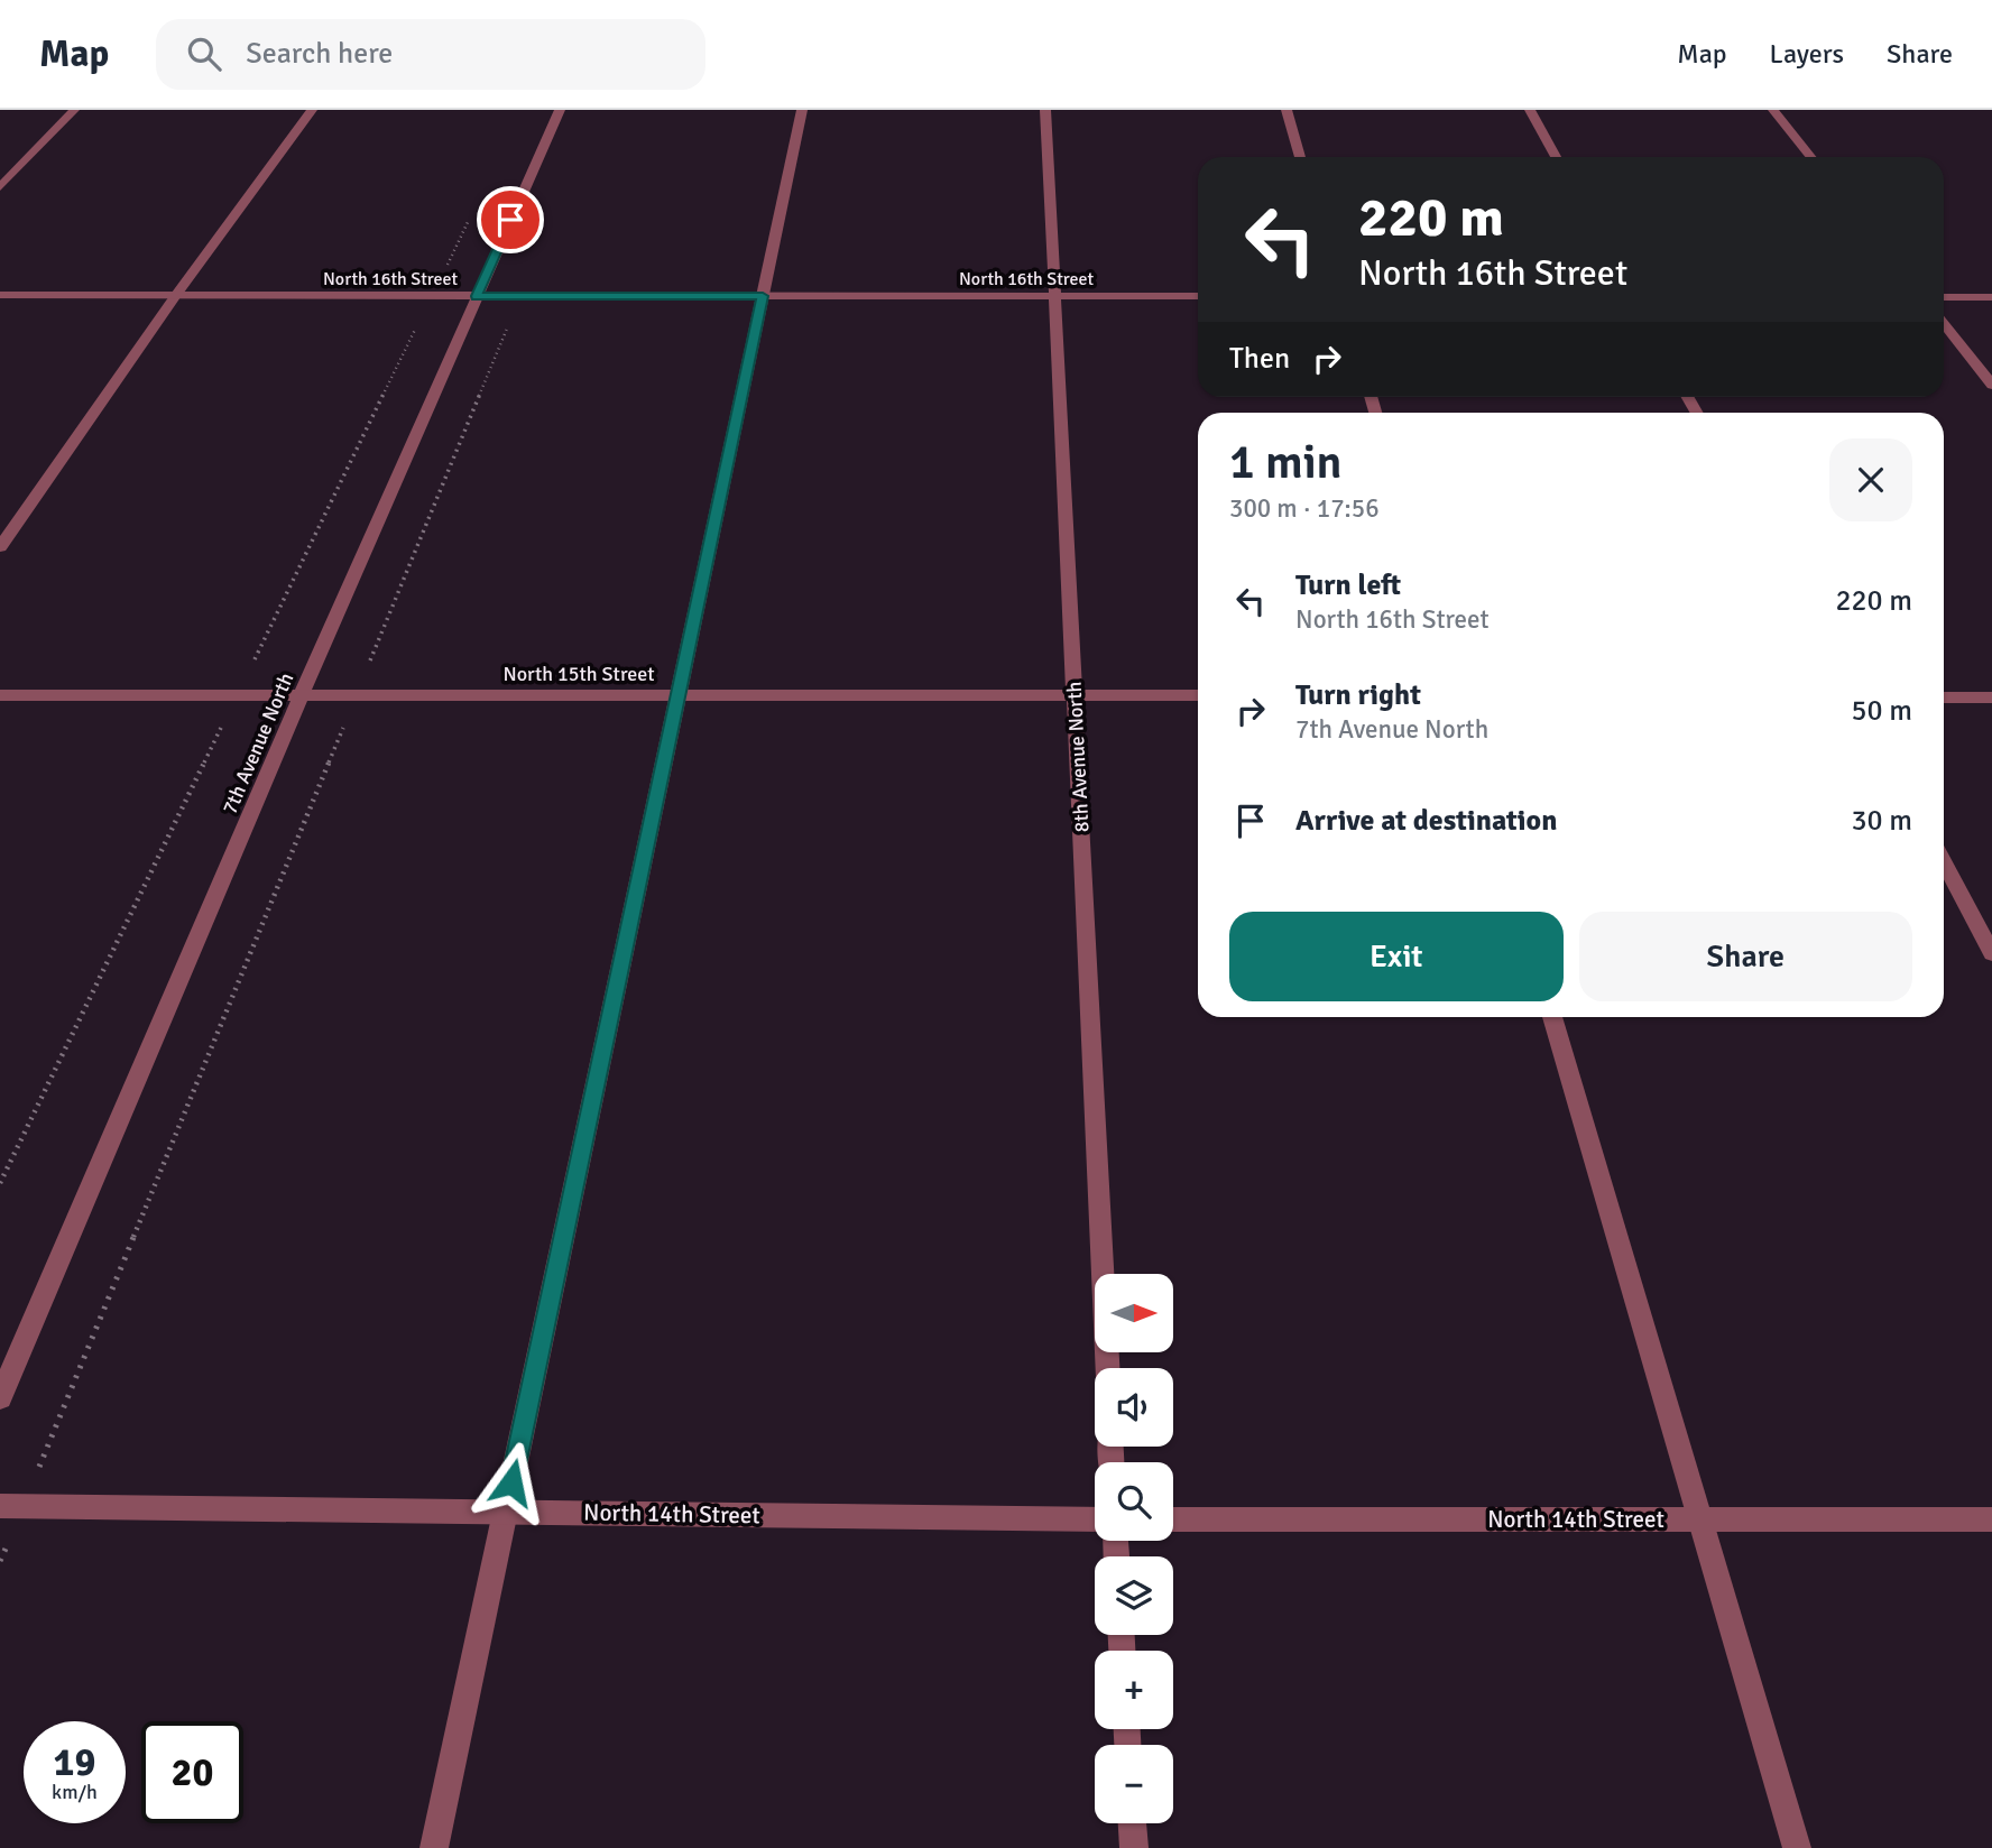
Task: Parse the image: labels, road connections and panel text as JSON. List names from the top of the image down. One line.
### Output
{"streets":{"street":["North 16th Street","North 15th Street","7th Avenue North","8th Avenue North","North 14th Street"]},"crossings":[["North 16th Street","7th Avenue North"],["North 16th Street","8th Avenue North"],["North 15th Street","7th Avenue North"],["North 15th Street","8th Avenue North"]],"north":"right","page":{"header":"Map","search":"Search here","nav":["Map","Layers","Share"],"turn":["220 m","North 16th Street"],"then":"Then","heading":["1 min","300 m · 17:56"],"list":[{"name":"Turn left","note":"North 16th Street","value":"220 m"},{"name":"Turn right","note":"7th Avenue North","value":"50 m"},{"name":"Arrive at destination","value":"30 m"}],"buttons":["Exit","Share"],"map_buttons":["+","−"],"speed":"19 km/h","limit":"20"}}
